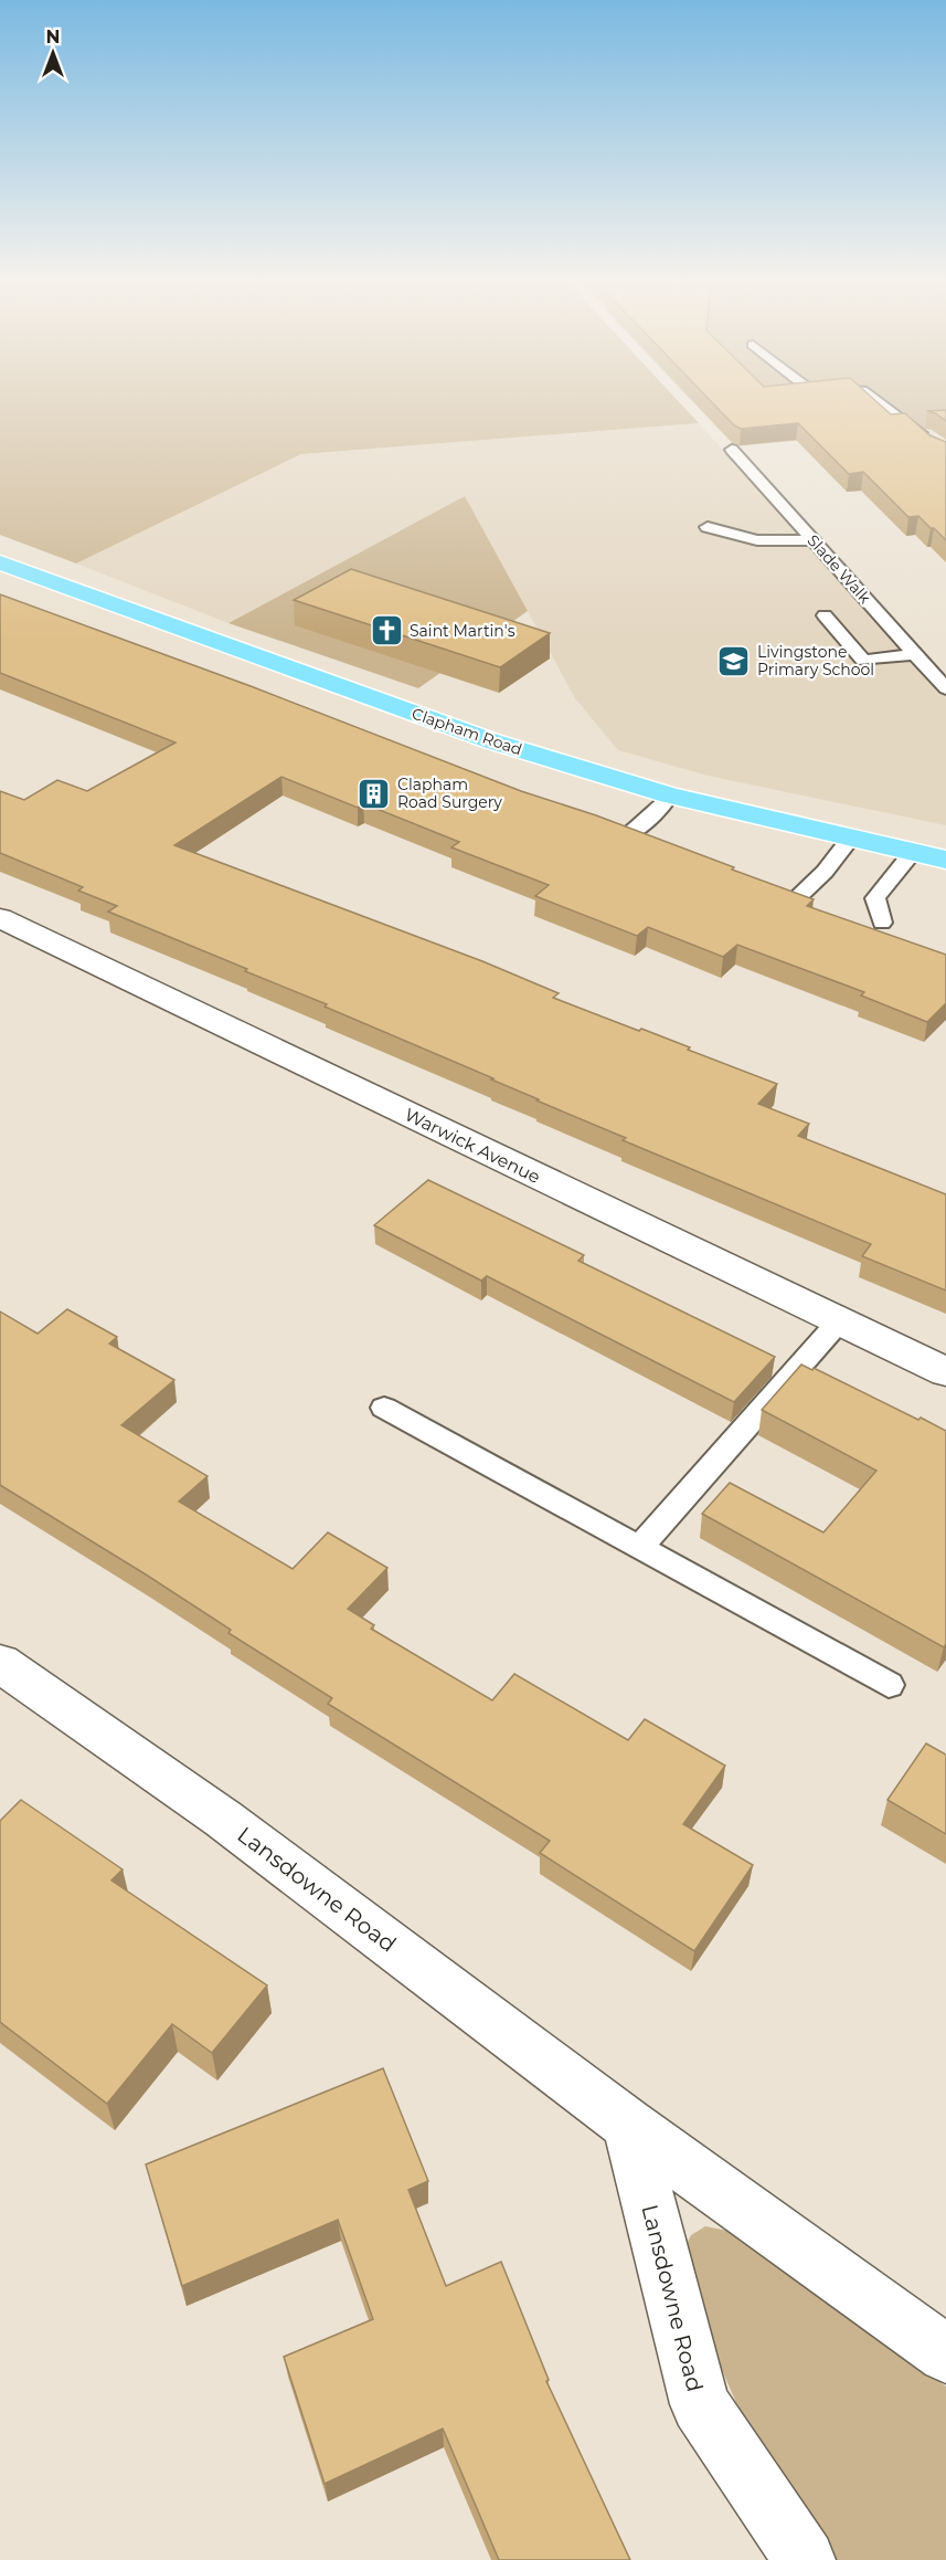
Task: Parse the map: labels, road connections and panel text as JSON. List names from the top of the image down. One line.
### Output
{"streets":{"main road":["Clapham Road"],"street":["Warwick Avenue","Lansdowne Road"],"lane":["Slade Walk"]},"places":{"church":["Saint Martin's"],"school or university":["Livingstone Primary School"],"building":["Clapham Road Surgery"]},"north":"top"}
